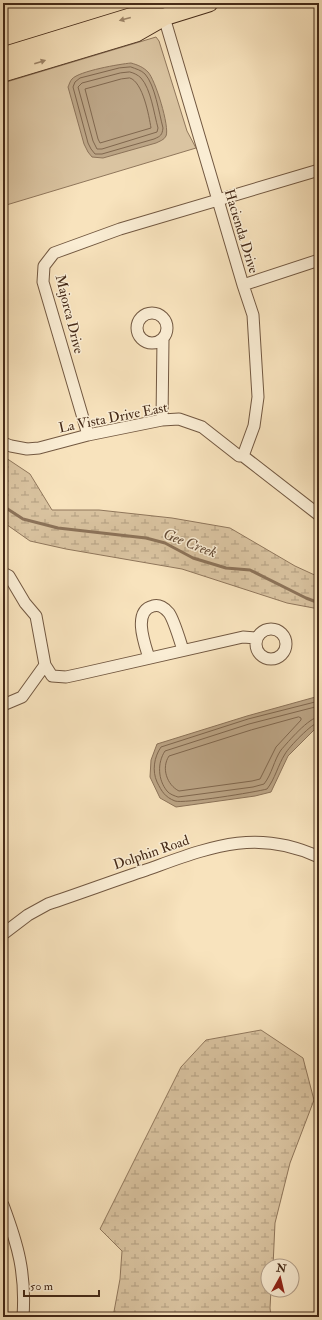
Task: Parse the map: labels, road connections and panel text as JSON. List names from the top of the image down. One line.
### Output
{"streets":{"street":["Hacienda Drive","Majorca Drive","La Vista Drive East","Dolphin Road"]},"crossings":[["Hacienda Drive","Majorca Drive"],["Hacienda Drive","La Vista Drive East"],["Majorca Drive","La Vista Drive East"]],"water":["Gee Creek"],"scale_bar":"50 m","north":"top"}
